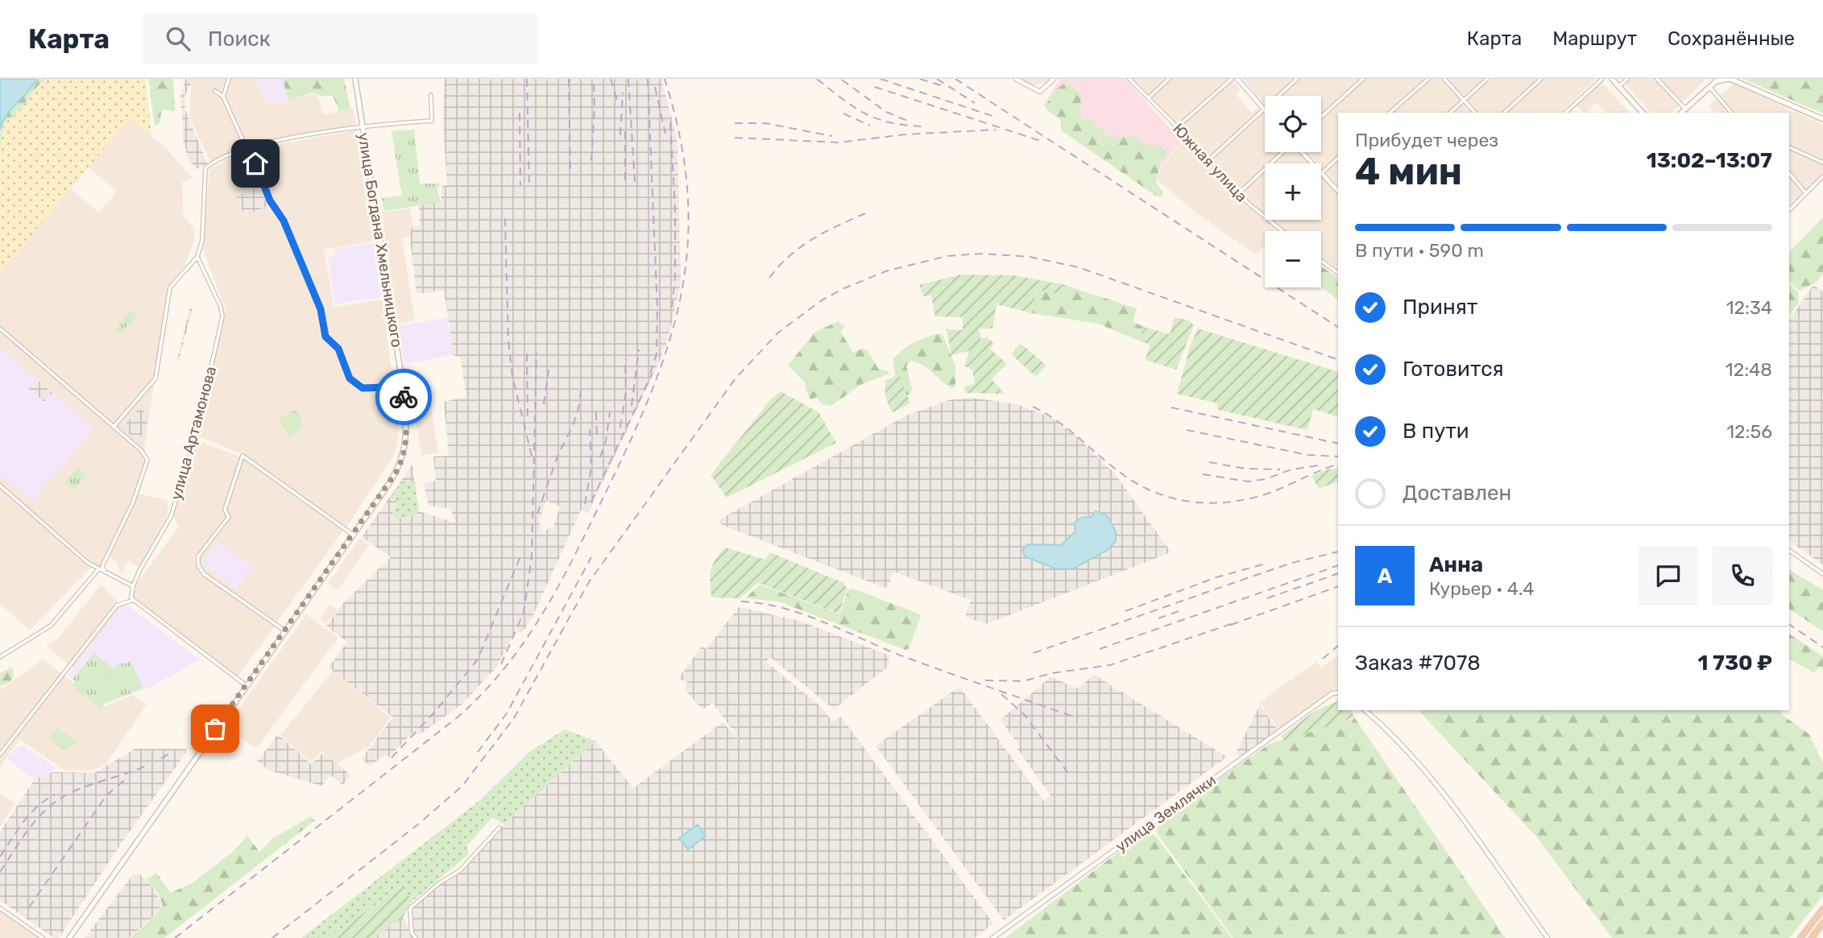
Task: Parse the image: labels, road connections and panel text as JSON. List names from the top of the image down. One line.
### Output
{"streets":{"main road":["улица Богдана Хмельницкого"],"street":["Южная улица","улица Артамонова","улица Землячки"]},"page":{"header":"Карта","search":"Поиск","nav":["Карта","Маршрут","Сохранённые"],"map_buttons":["+","−"],"heading":["4 мин","Прибудет через","13:02–13:07"],"panel":["Анна","Курьер · 4.4","Заказ #7078","1 730 ₽"],"bar":"В пути · 590 m","list":[["Принят","12:34"],["Готовится","12:48"],["В пути","12:56"],"Доставлен"],"round":"А"}}
